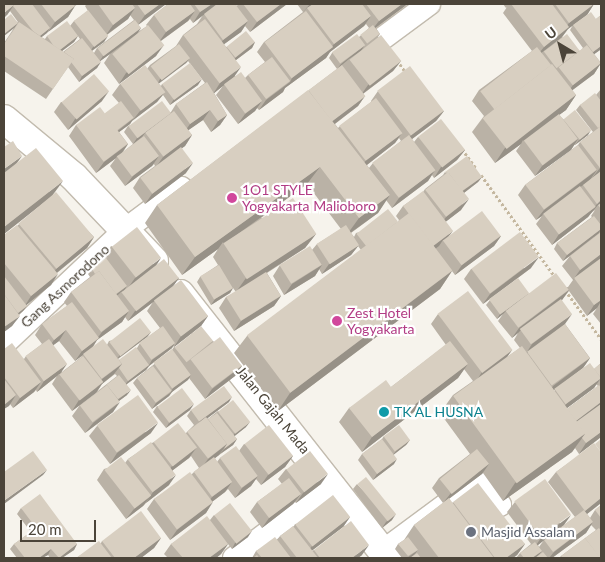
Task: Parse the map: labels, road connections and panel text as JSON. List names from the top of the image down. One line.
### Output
{"streets":{"street":["Gang Asmorodono","Jalan Gajah Mada"]},"crossings":[["Gang Asmorodono","Jalan Gajah Mada"]],"places":["1O1 STYLE Yogyakarta Malioboro","Zest Hotel Yogyakarta","TK AL HUSNA","Masjid Assalam"],"scale_bar":"20 m","north":"top left"}
